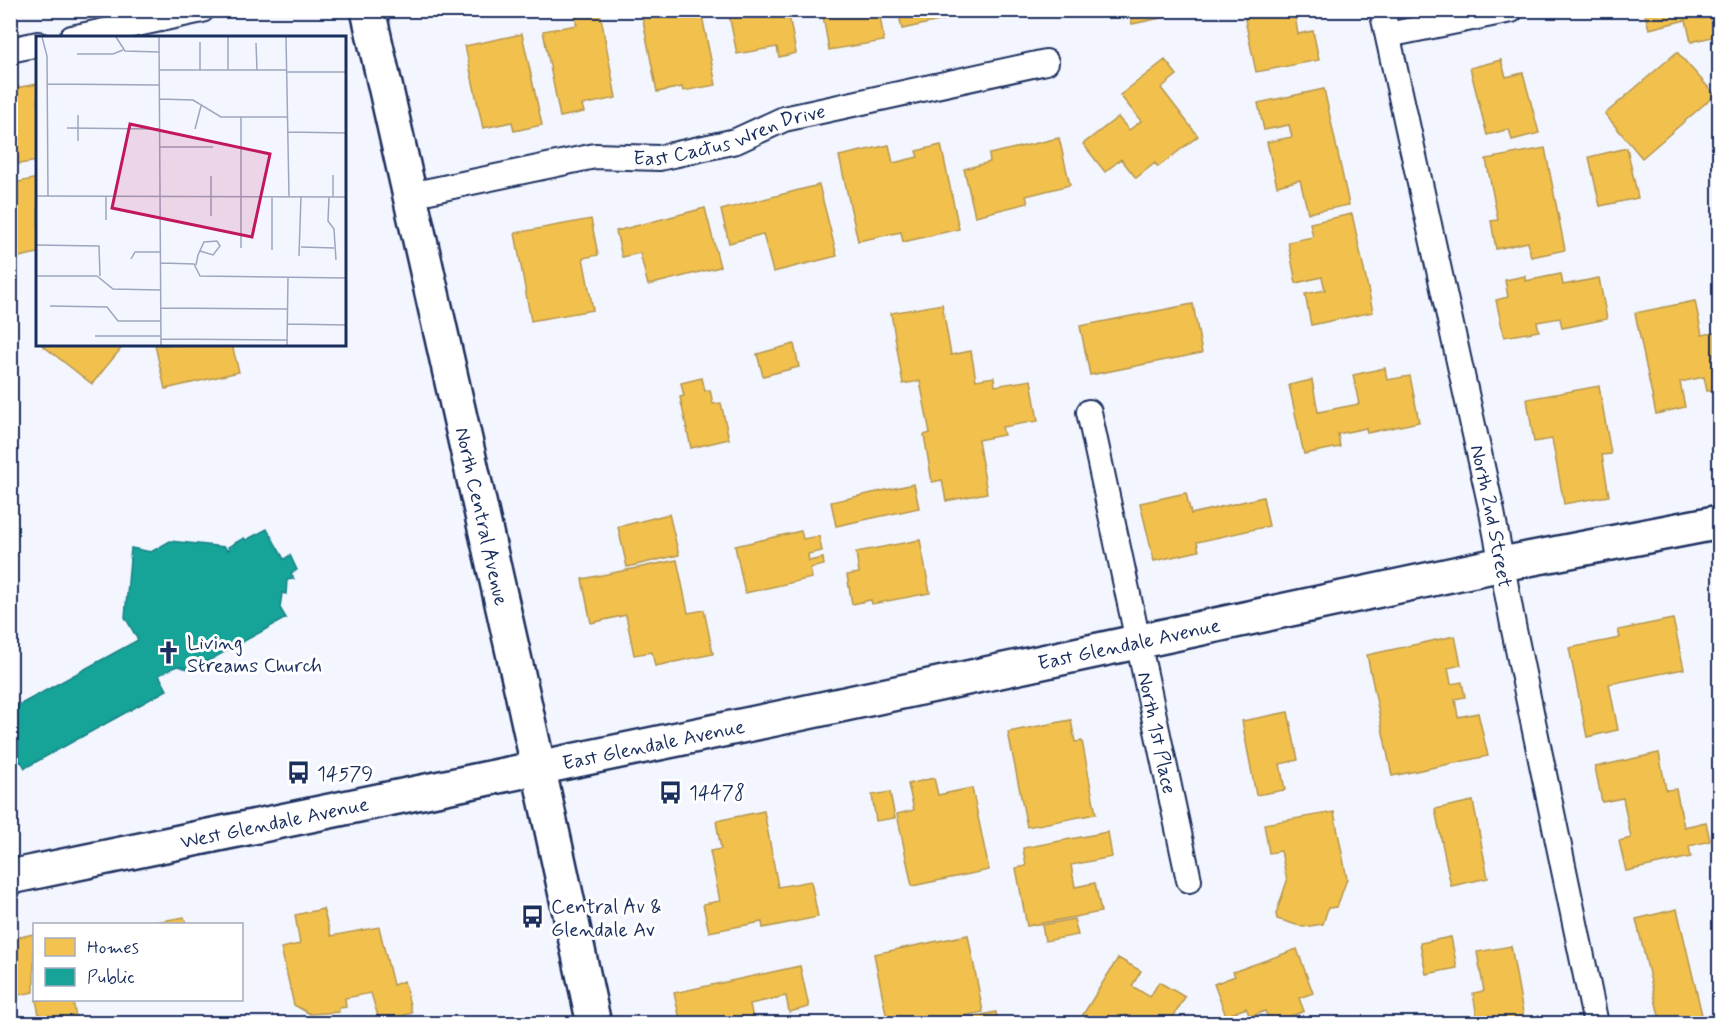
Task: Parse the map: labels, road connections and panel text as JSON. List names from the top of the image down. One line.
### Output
{"streets":{"main road":["North Central Avenue","East Glendale Avenue","West Glendale Avenue"],"street":["East Cactus Wren Drive","North 2nd Street","North 1st Place"]},"crossings":[["East Cactus Wren Drive","North Central Avenue"],["North 2nd Street","East Glendale Avenue"],["North Central Avenue","East Glendale Avenue"],["North Central Avenue","West Glendale Avenue"],["East Glendale Avenue","North 1st Place"],["East Glendale Avenue","West Glendale Avenue"]],"places":{"church":["Living Streams Church"],"bus stop":["14579","14478","Central Av & Glendale Av"]},"legend":["Homes","Public"]}
